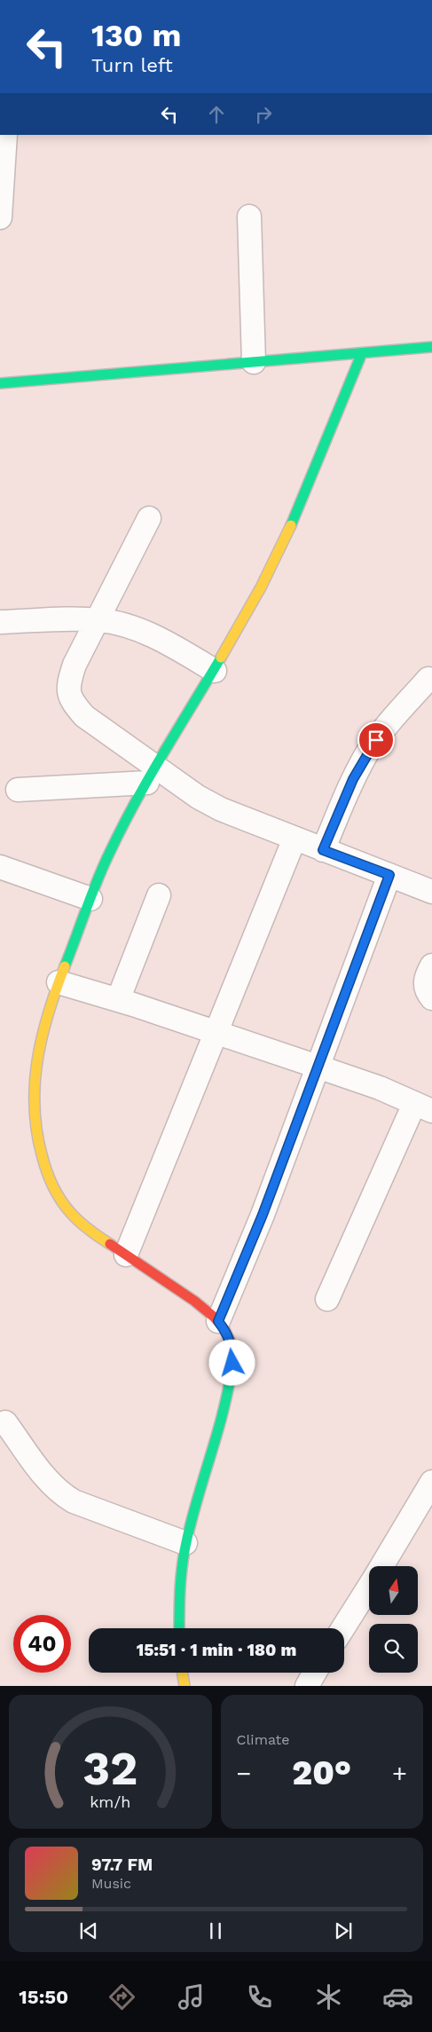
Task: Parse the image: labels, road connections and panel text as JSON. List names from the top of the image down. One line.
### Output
{"north":"top","page":{"turn":["130 m","Turn left"],"limit":"40","trip":"15:51 · 1 min · 180 m","tile":"Climate","heat":["−","20°","+"],"song":["97.7 FM","Music"],"tabs":"15:50","gauge":["32","km/h"]}}
